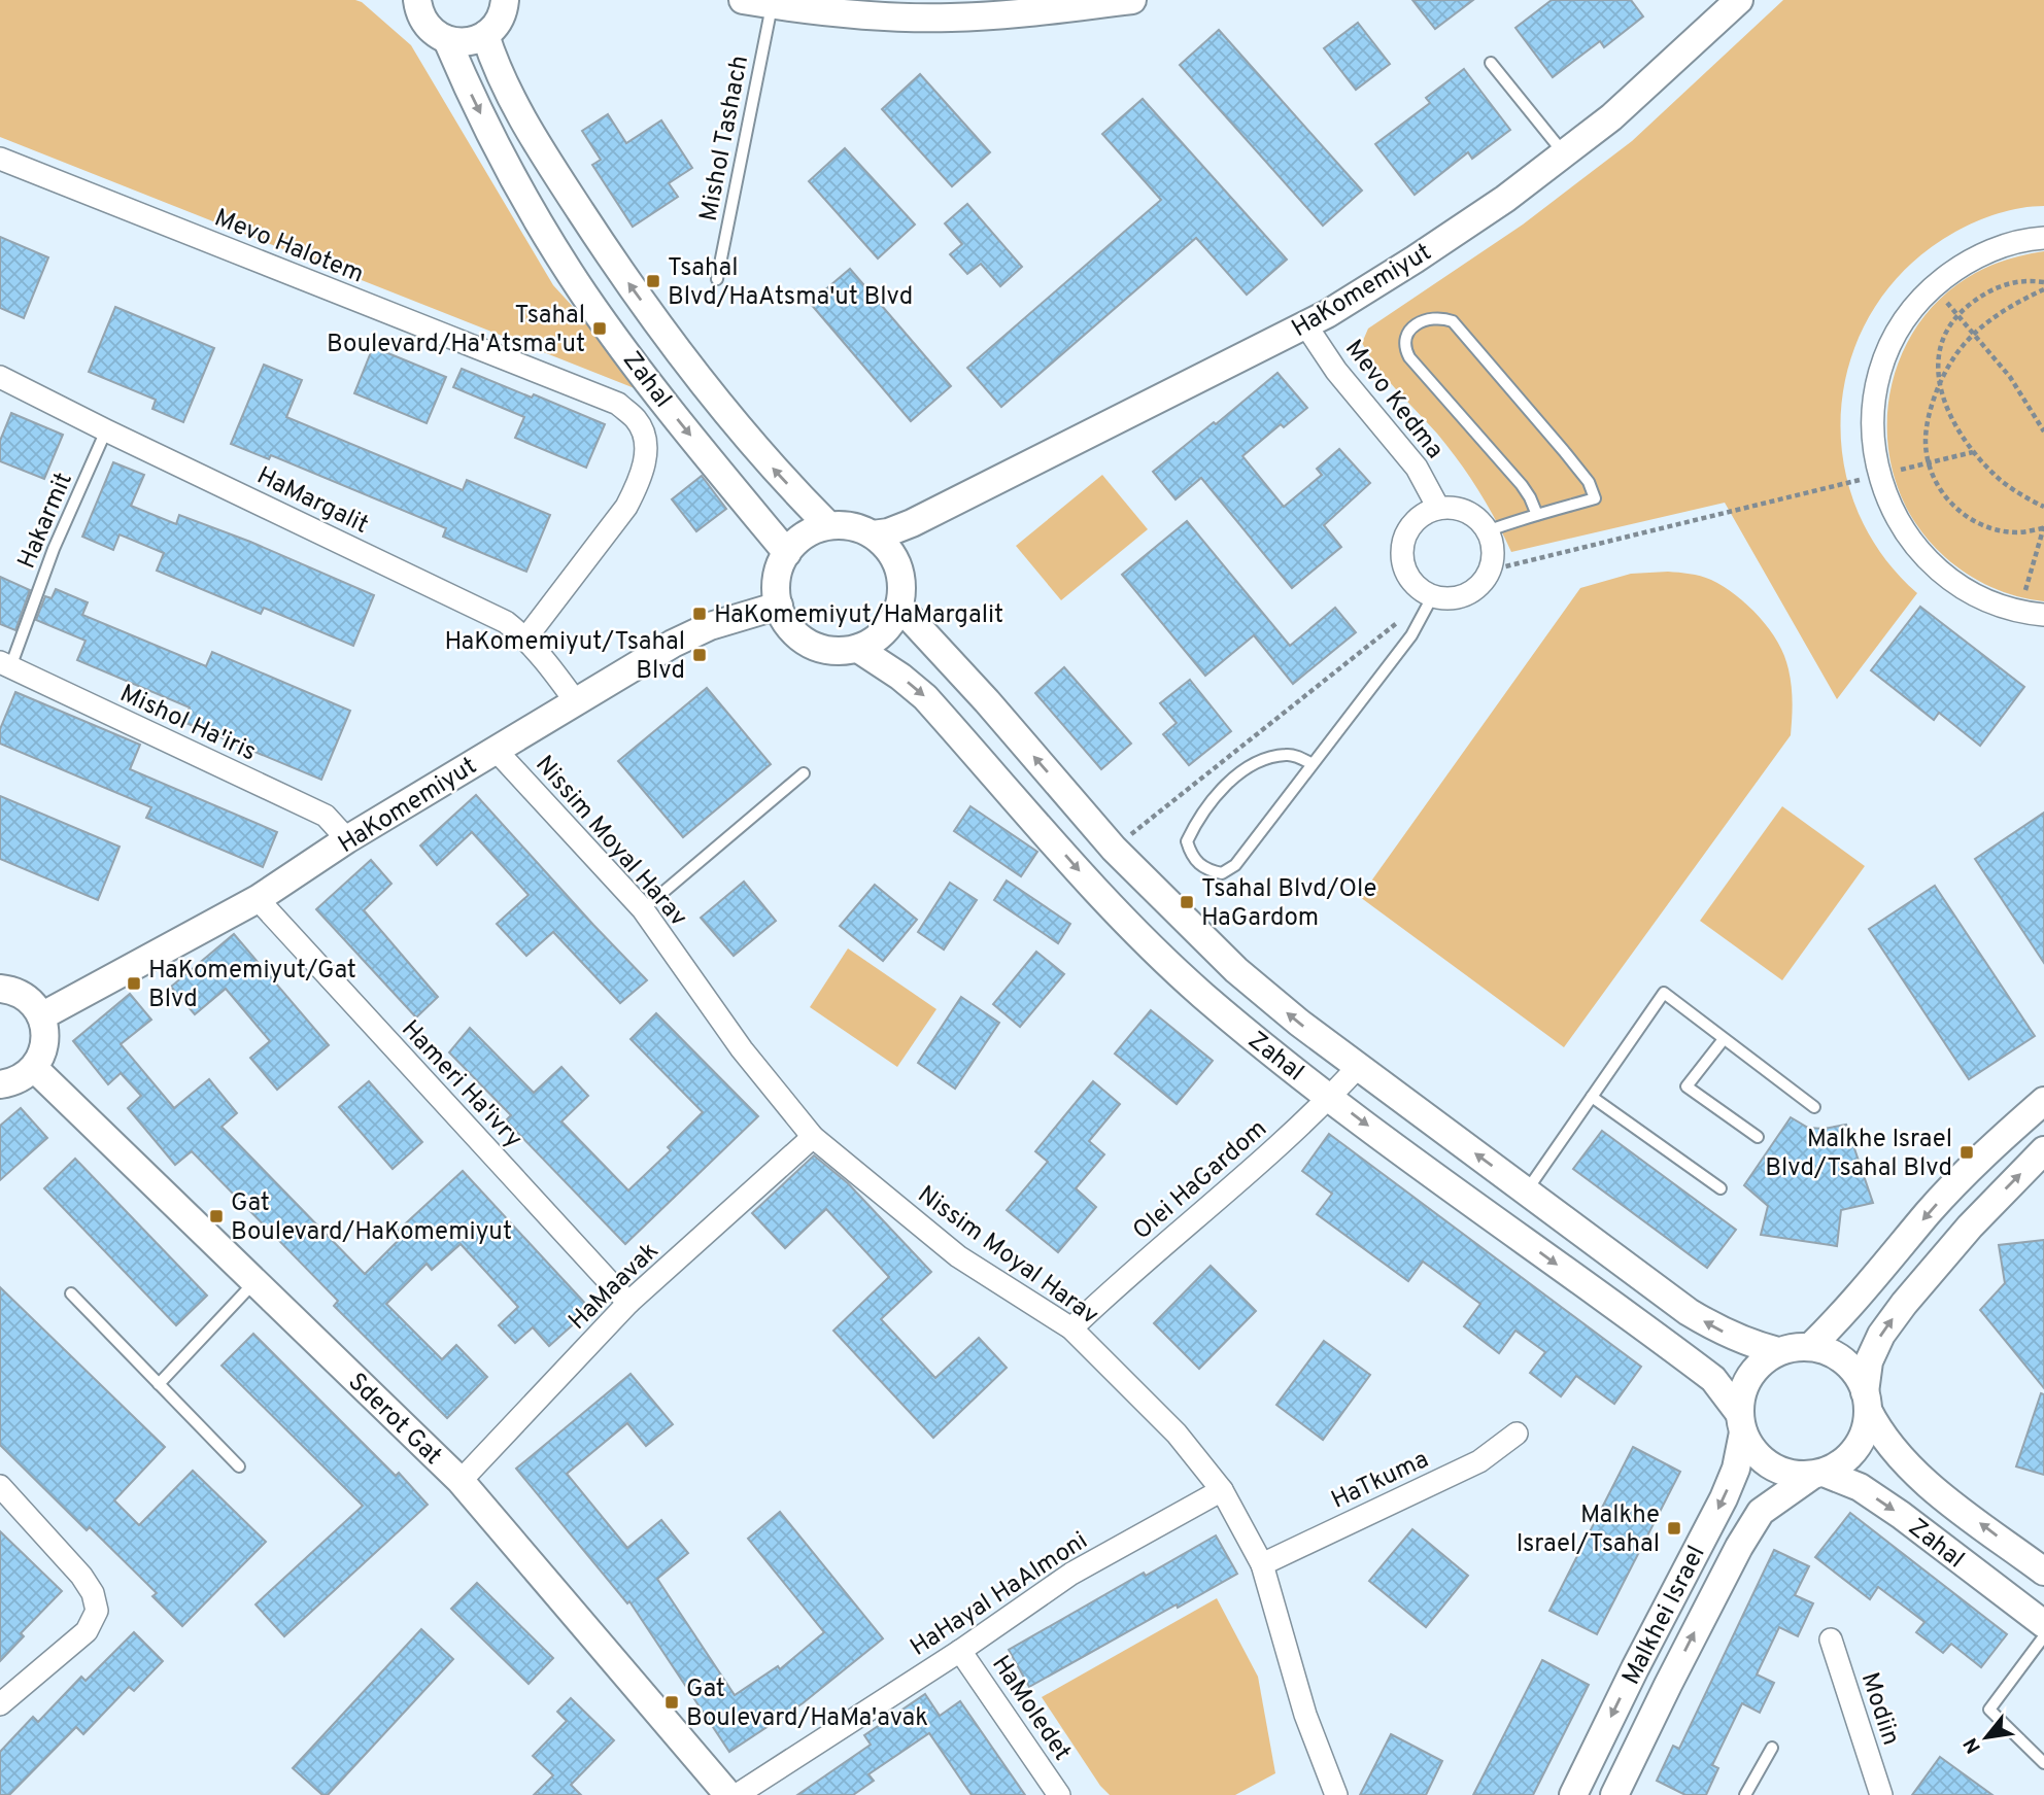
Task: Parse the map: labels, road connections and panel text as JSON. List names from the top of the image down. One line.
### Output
{"streets":{"street":["Mevo Halotem","HaKomemiyut","Zahal","Mevo Kedma","HaMargalit","Mishol Ha'iris","Nissim Moyal Harav","Hameri Ha'ivry","Olei HaGardom","HaMaavak","Sderot Gat","HaTkuma","HaHayal HaAlmoni","Malkhei Israel","HaMoledet","Modiin"],"lane":["Mishol Tashach","Hakarmit"]},"crossings":[["Mevo Halotem","HaMargalit"],["HaKomemiyut","Zahal"],["HaKomemiyut","Mevo Kedma"],["HaKomemiyut","HaMargalit"],["HaKomemiyut","Mishol Ha'iris"],["HaKomemiyut","Nissim Moyal Harav"],["HaKomemiyut","Hameri Ha'ivry"],["Zahal","Olei HaGardom"],["Zahal","Malkhei Israel"],["HaMargalit","Hakarmit"],["Hakarmit","Mishol Ha'iris"],["Nissim Moyal Harav","Olei HaGardom"],["Nissim Moyal Harav","HaMaavak"],["Nissim Moyal Harav","HaTkuma"],["Nissim Moyal Harav","HaHayal HaAlmoni"],["Hameri Ha'ivry","HaMaavak"],["HaMaavak","Sderot Gat"],["HaHayal HaAlmoni","HaMoledet"]],"places":{"transit":["Tsahal Blvd/HaAtsma'ut Blvd","Tsahal Boulevard/Ha'Atsma'ut","HaKomemiyut/HaMargalit","HaKomemiyut/Tsahal Blvd","Tsahal Blvd/Ole HaGardom","HaKomemiyut/Gat Blvd","Malkhe Israel Blvd/Tsahal Blvd","Gat Boulevard/HaKomemiyut","Malkhe Israel/Tsahal","Gat Boulevard/HaMa'avak"]},"north":"bottom left"}
